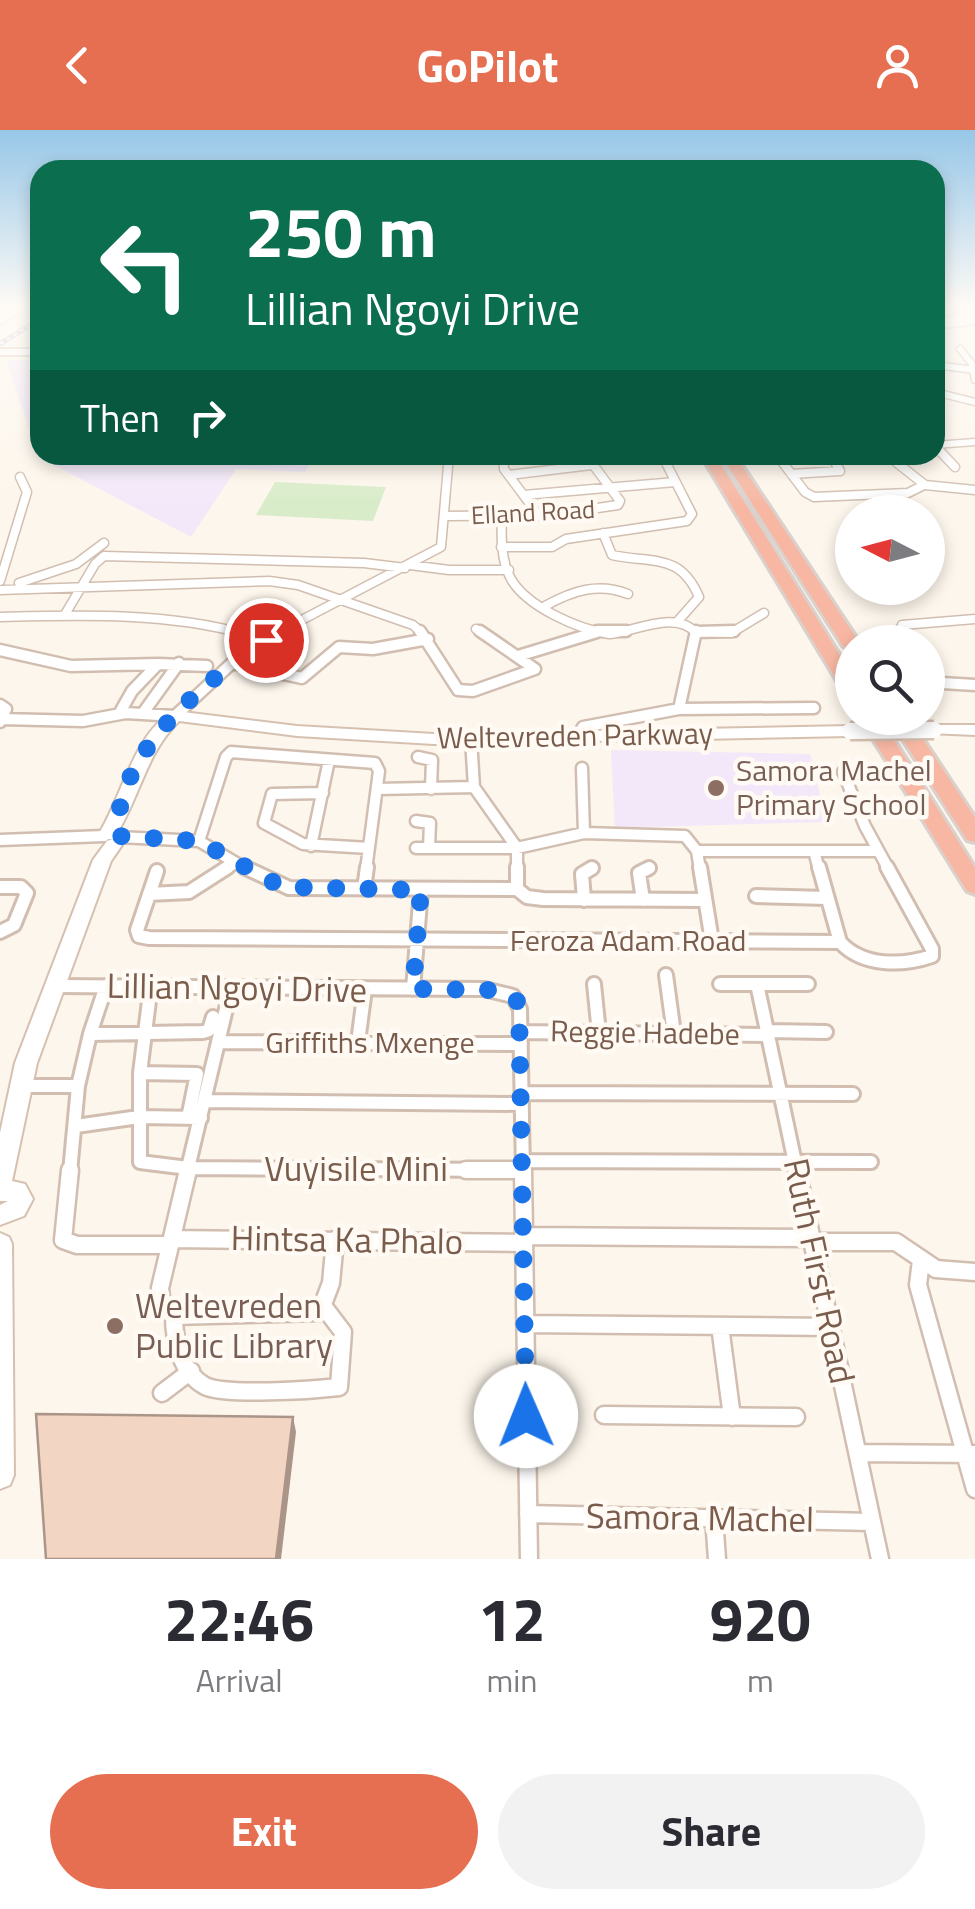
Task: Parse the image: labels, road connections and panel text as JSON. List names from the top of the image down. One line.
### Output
{"streets":{"street":["Elland Road","Weltevreden Parkway","Feroza Adam Road","Lillian Ngoyi Drive","Reggie Hadebe","Griffiths Mxenge","Vuyisile Mini","Hintsa Ka Phalo","Ruth First Road","Samora Machel"]},"crossings":[["Lillian Ngoyi Drive","Reggie Hadebe"],["Lillian Ngoyi Drive","Griffiths Mxenge"],["Lillian Ngoyi Drive","Vuyisile Mini"],["Lillian Ngoyi Drive","Hintsa Ka Phalo"],["Lillian Ngoyi Drive","Samora Machel"],["Reggie Hadebe","Griffiths Mxenge"],["Reggie Hadebe","Ruth First Road"],["Vuyisile Mini","Ruth First Road"],["Hintsa Ka Phalo","Ruth First Road"],["Ruth First Road","Samora Machel"]],"places":["Samora Machel Primary School","Weltevreden Public Library"],"north":"left","page":{"header":"GoPilot","turn":["250 m","Lillian Ngoyi Drive"],"then":"Then","eta":["22:46","Arrival","12","min","920","m"],"buttons":["Exit","Share"]}}
